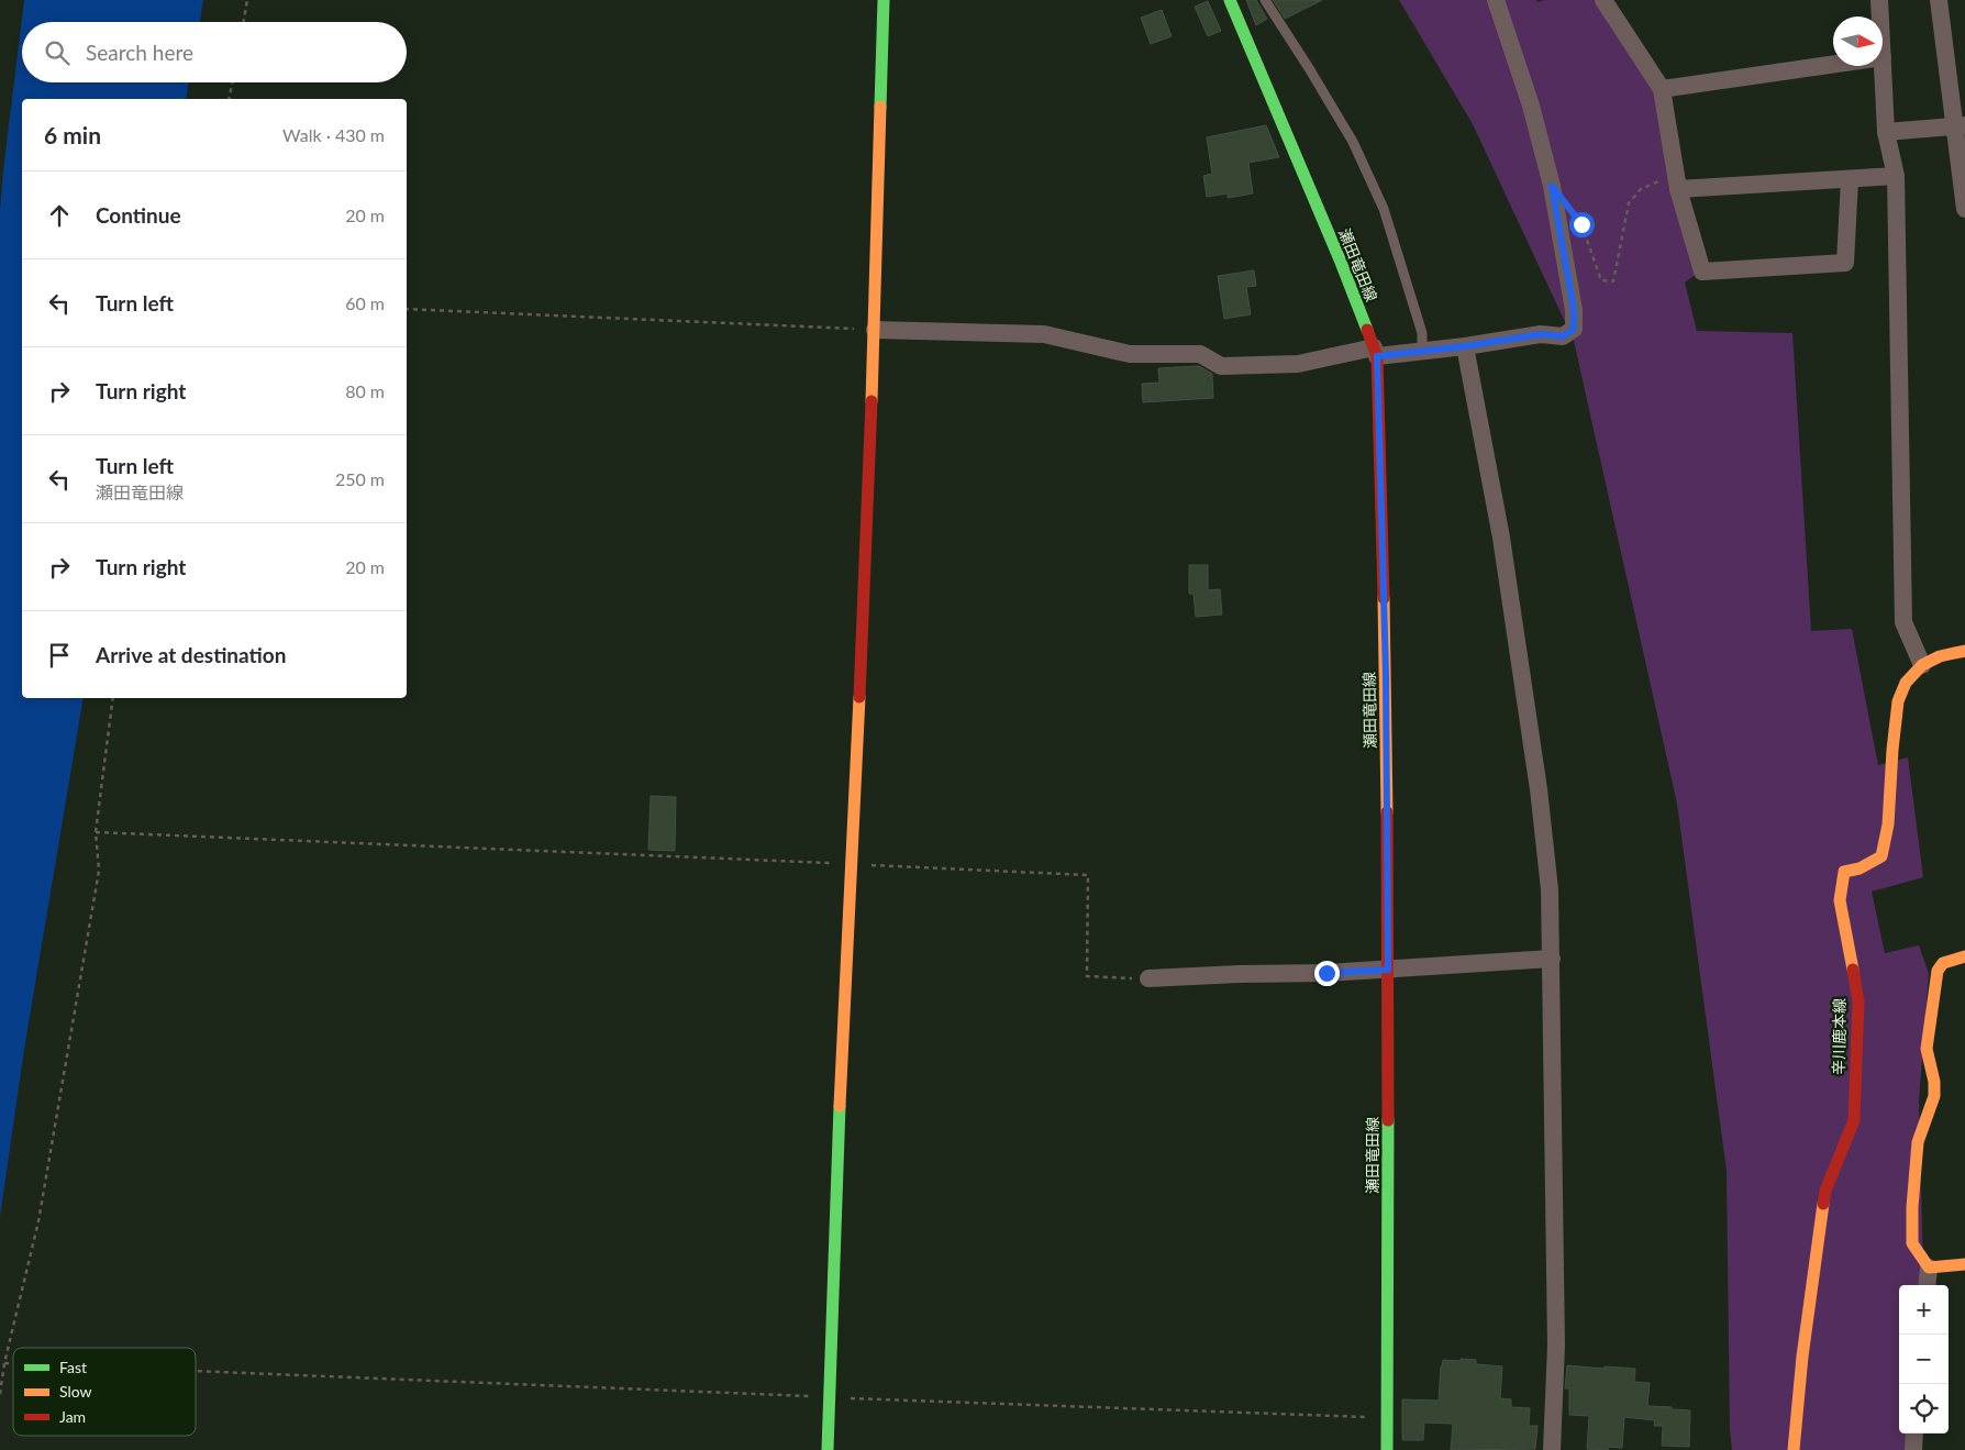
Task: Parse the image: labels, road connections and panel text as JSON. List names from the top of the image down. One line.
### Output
{"streets":{"main road":["瀬田竜田線","辛川鹿本線"]},"legend":["Fast","Slow","Jam"],"north":"right","page":{"search":"Search here","heading":["6 min","Walk · 430 m"],"list":[["Continue","20 m"],["Turn left","60 m"],["Turn right","80 m"],["Turn left","瀬田竜田線","250 m"],["Turn right","20 m"],"Arrive at destination"],"map_buttons":["+","−"]}}
